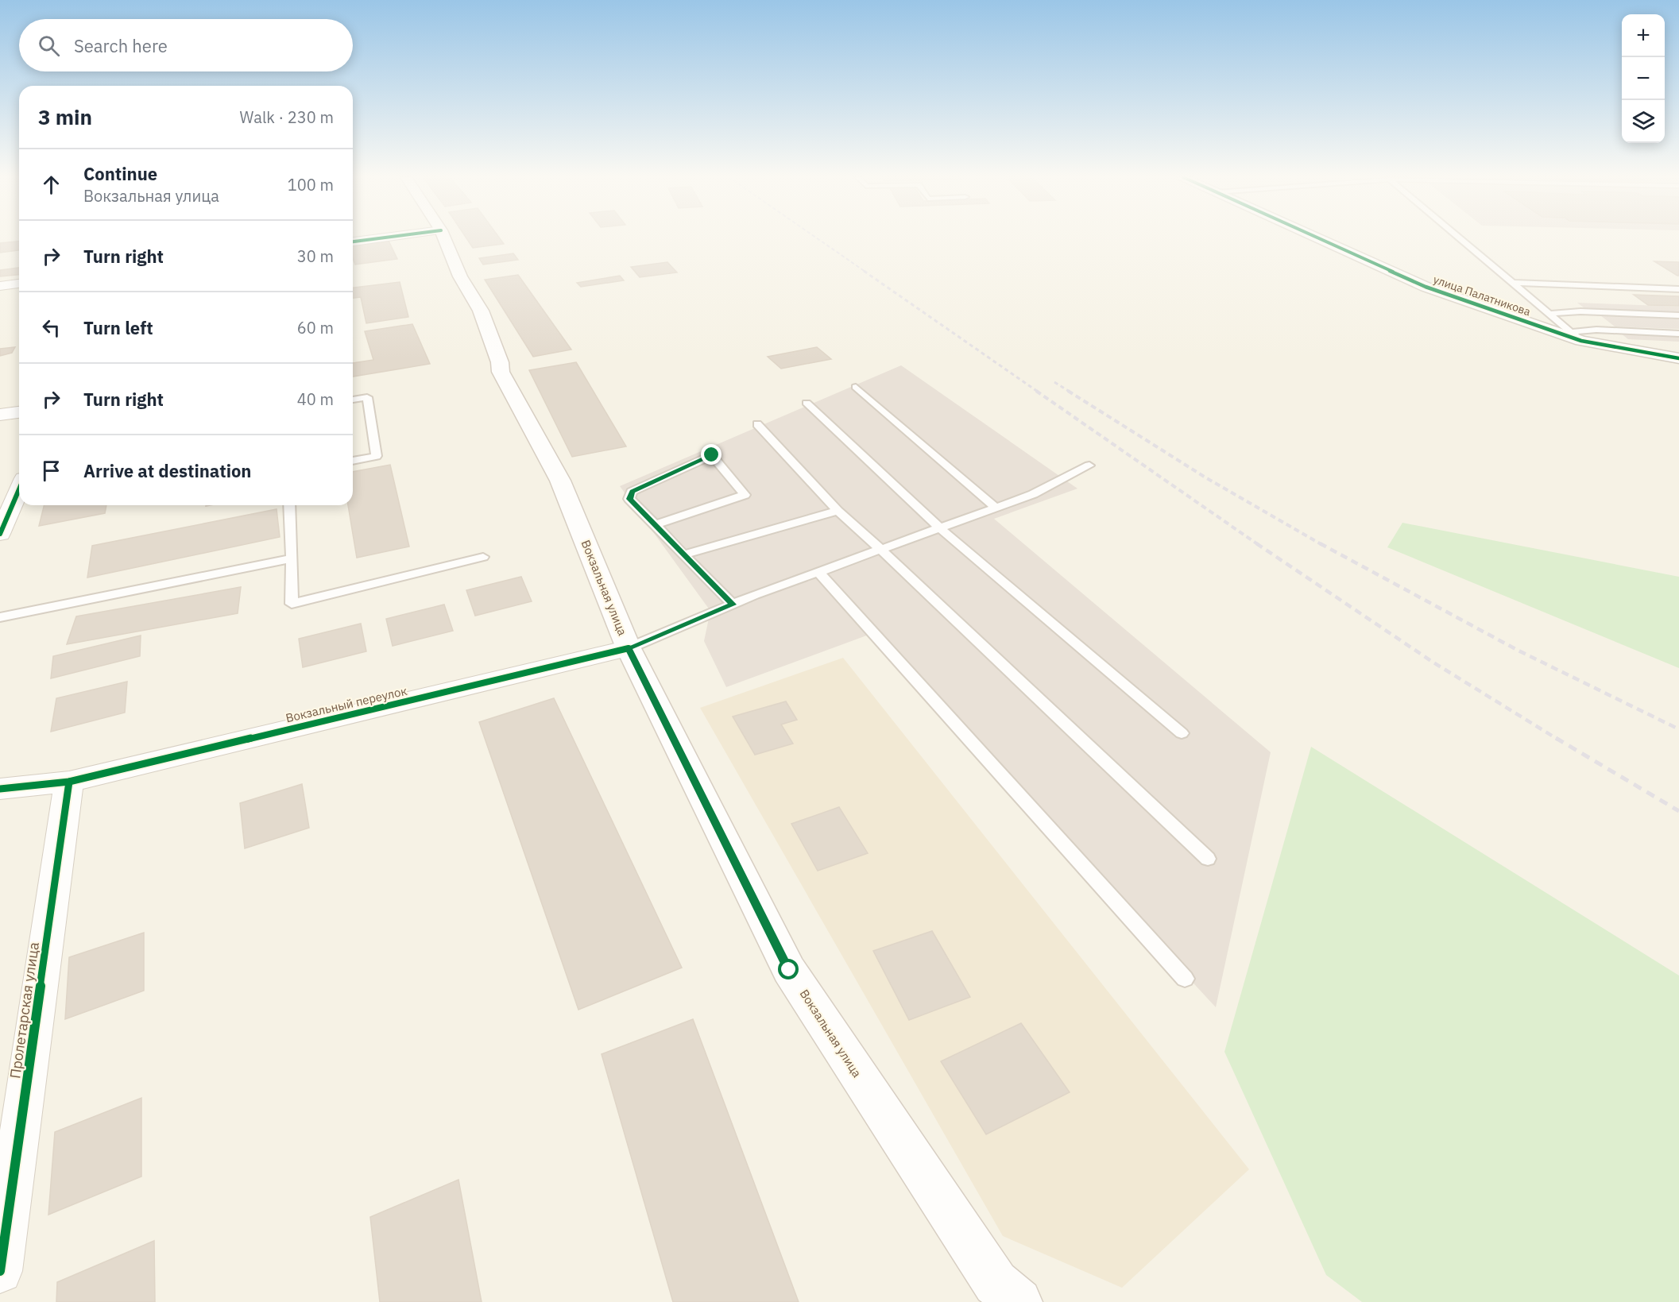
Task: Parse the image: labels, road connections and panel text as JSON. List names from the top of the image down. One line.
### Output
{"streets":{"main road":["улица Палатникова","Вокзальная улица"],"street":["Вокзальный переулок","Пролетарская улица"]},"crossings":[["Вокзальная улица","Вокзальный переулок"],["Вокзальный переулок","Пролетарская улица"]],"page":{"map_buttons":["+","−"],"search":"Search here","heading":["3 min","Walk · 230 m"],"list":[["Continue","Вокзальная улица","100 m"],["Turn right","30 m"],["Turn left","60 m"],["Turn right","40 m"],"Arrive at destination"]}}
